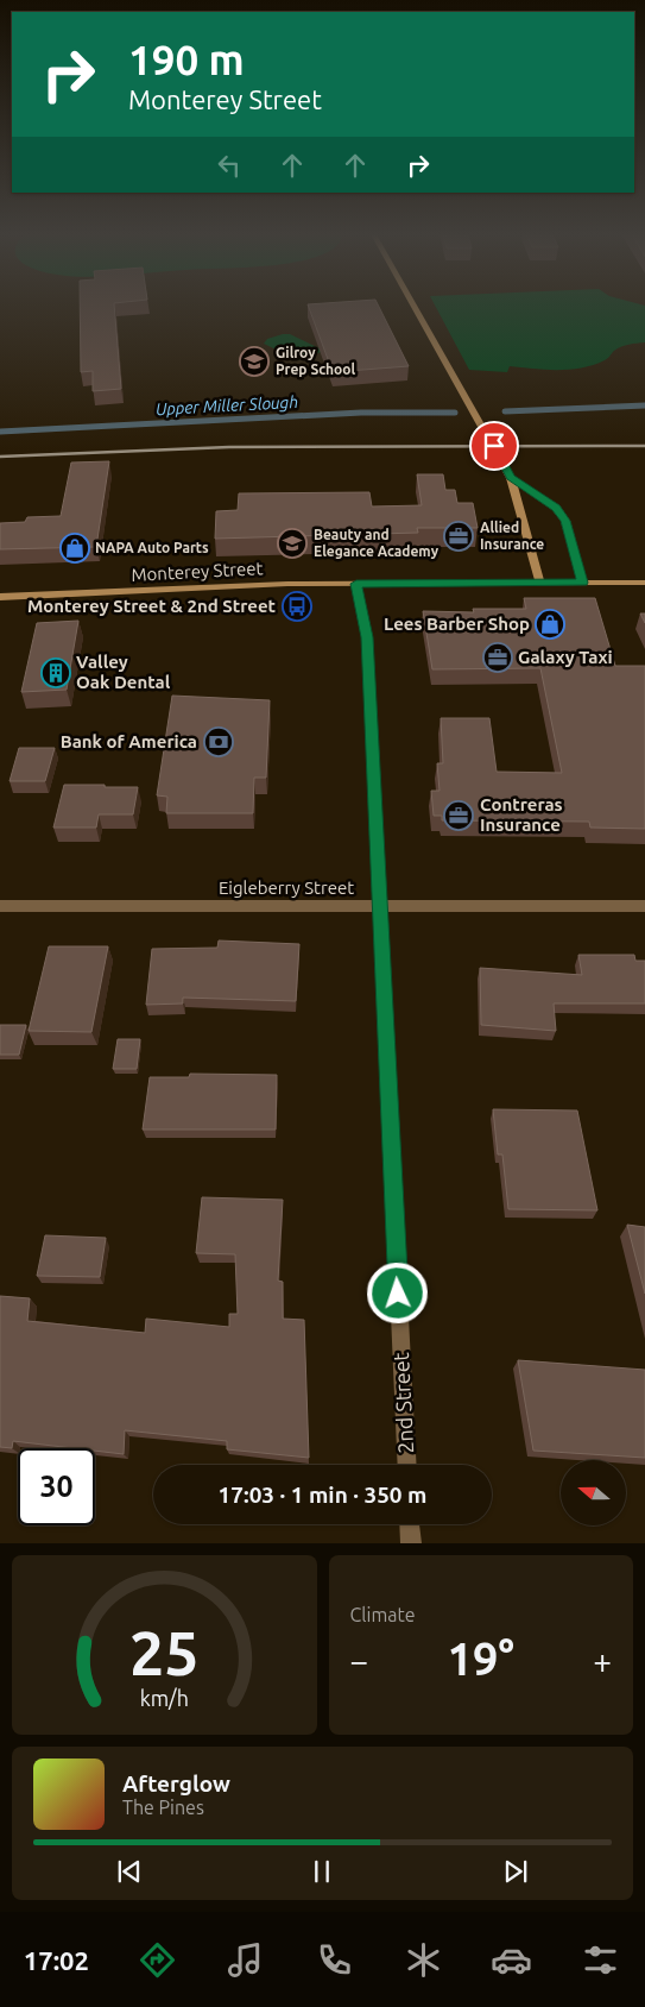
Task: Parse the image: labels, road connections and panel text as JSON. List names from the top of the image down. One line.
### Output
{"streets":{"street":["Monterey Street","Eigleberry Street","2nd Street"]},"crossings":[["Monterey Street","2nd Street"],["Eigleberry Street","2nd Street"]],"water":["Upper Miller Slough"],"places":{"school or university":["Gilroy Prep School","Beauty and Elegance Academy"],"office":["Allied Insurance","Galaxy Taxi","Contreras Insurance"],"shop":["NAPA Auto Parts","Lees Barber Shop"],"bus stop":["Monterey Street & 2nd Street"],"building":["Valley Oak Dental"],"bank":["Bank of America"]},"north":"left","page":{"turn":["190 m","Monterey Street"],"limit":"30","trip":"17:03 · 1 min · 350 m","tile":"Climate","heat":["−","19°","+"],"song":["Afterglow","The Pines"],"tabs":"17:02","gauge":["25","km/h"]}}
